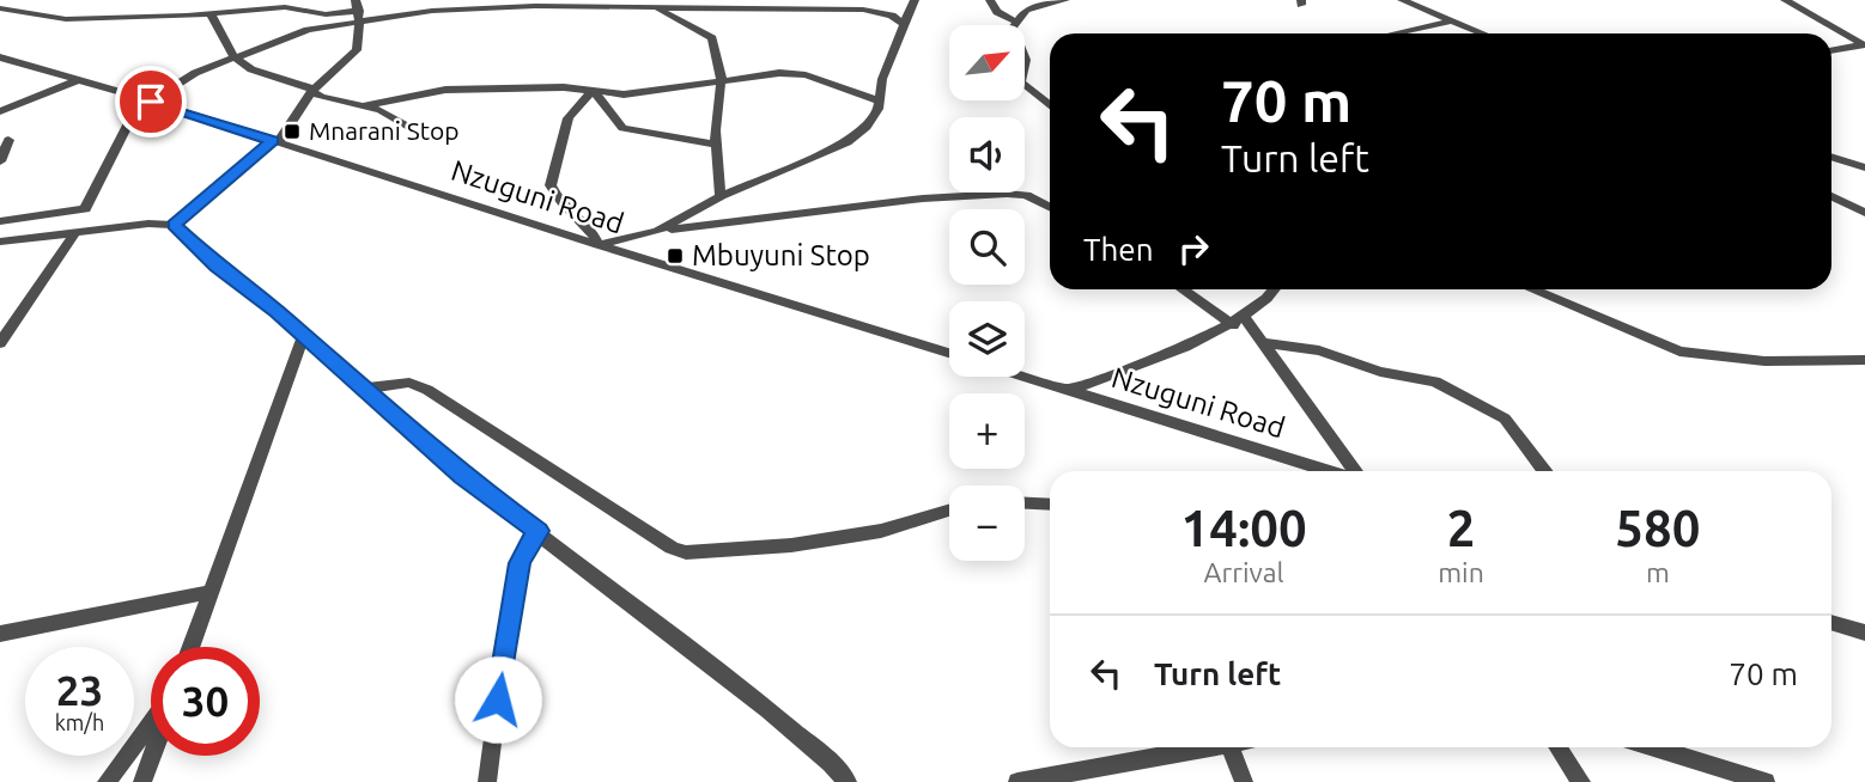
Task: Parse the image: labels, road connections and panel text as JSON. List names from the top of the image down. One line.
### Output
{"streets":{"street":["Nzuguni Road"]},"places":{"transit":["Mnarani Stop","Mbuyuni Stop"]},"north":"top right","page":{"map_buttons":["+","−"],"turn":["70 m","Turn left"],"then":"Then","eta":["14:00","Arrival","2","min","580","m"],"list":[{"name":"Turn left","value":"70 m"}],"speed":"23 km/h","limit":"30"}}
